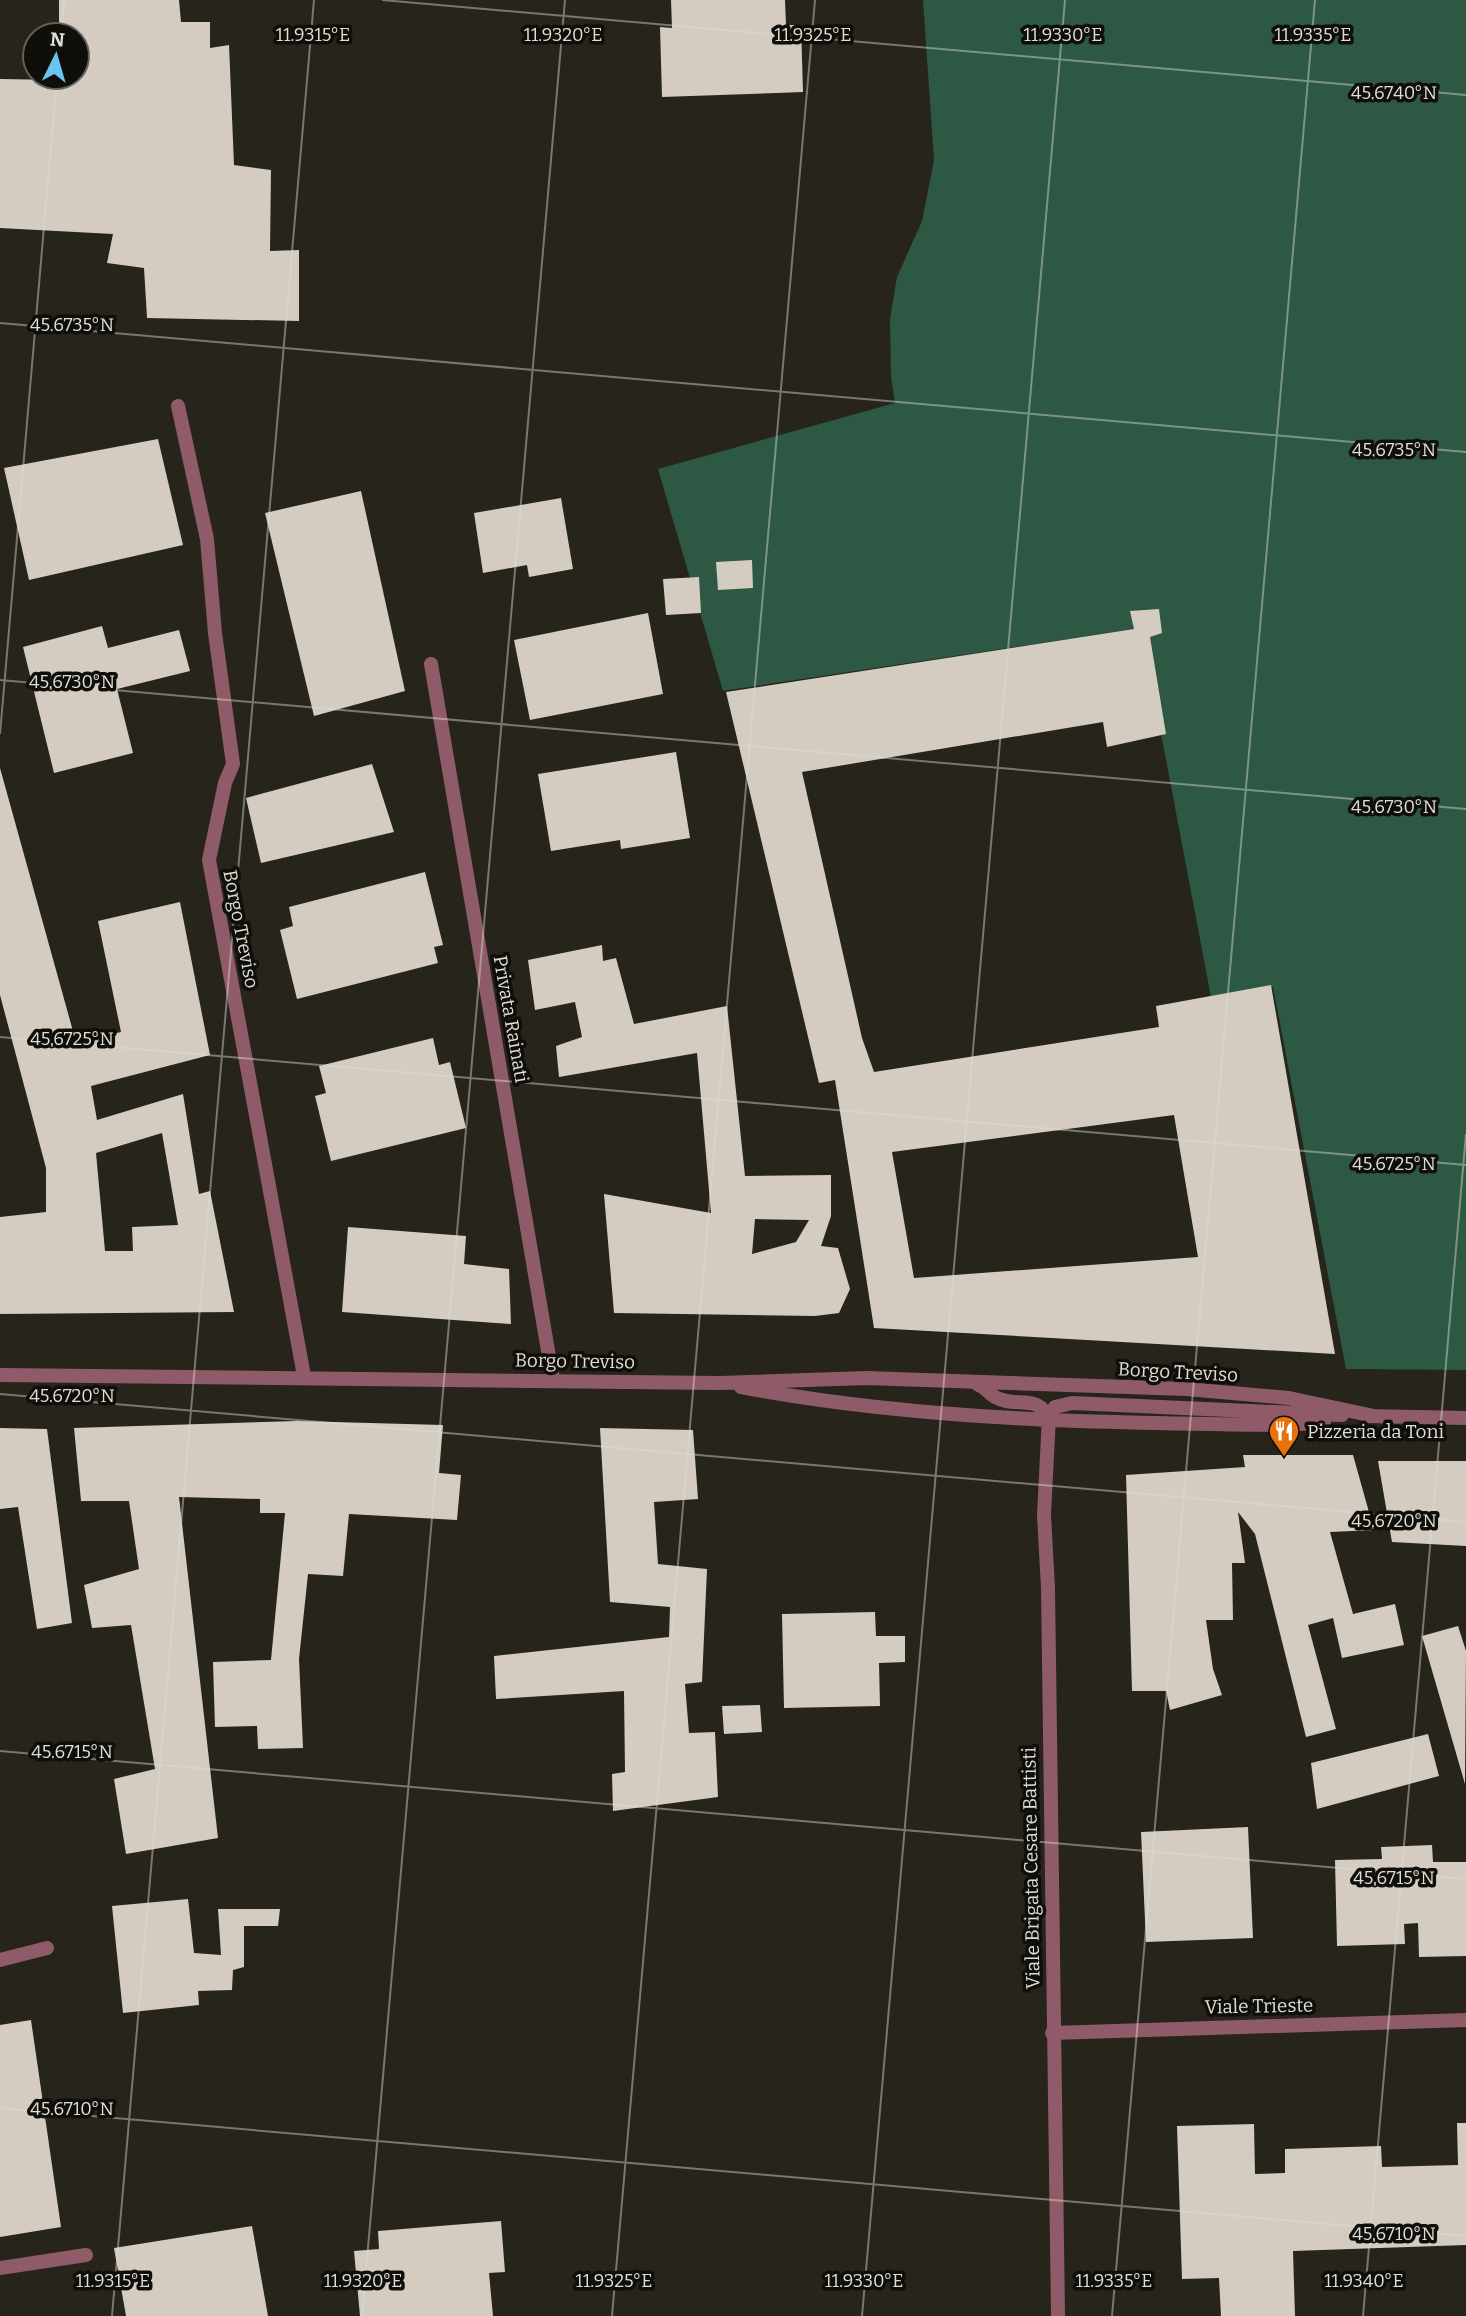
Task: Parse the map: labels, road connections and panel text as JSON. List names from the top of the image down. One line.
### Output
{"streets":{"street":["Borgo Treviso","Privata Rainati","Viale Brigata Cesare Battisti","Viale Trieste"]},"crossings":[["Borgo Treviso","Privata Rainati"],["Borgo Treviso","Viale Brigata Cesare Battisti"],["Viale Brigata Cesare Battisti","Viale Trieste"]],"places":{"restaurant":["Pizzeria da Toni"]},"north":"top","coordinates":["11.9315°E","11.9320°E","11.9325°E","11.9330°E","11.9335°E","45.6740°N","45.6735°N","45.6730°N","45.6725°N","45.6720°N","45.6715°N","45.6710°N","11.9340°E"]}
